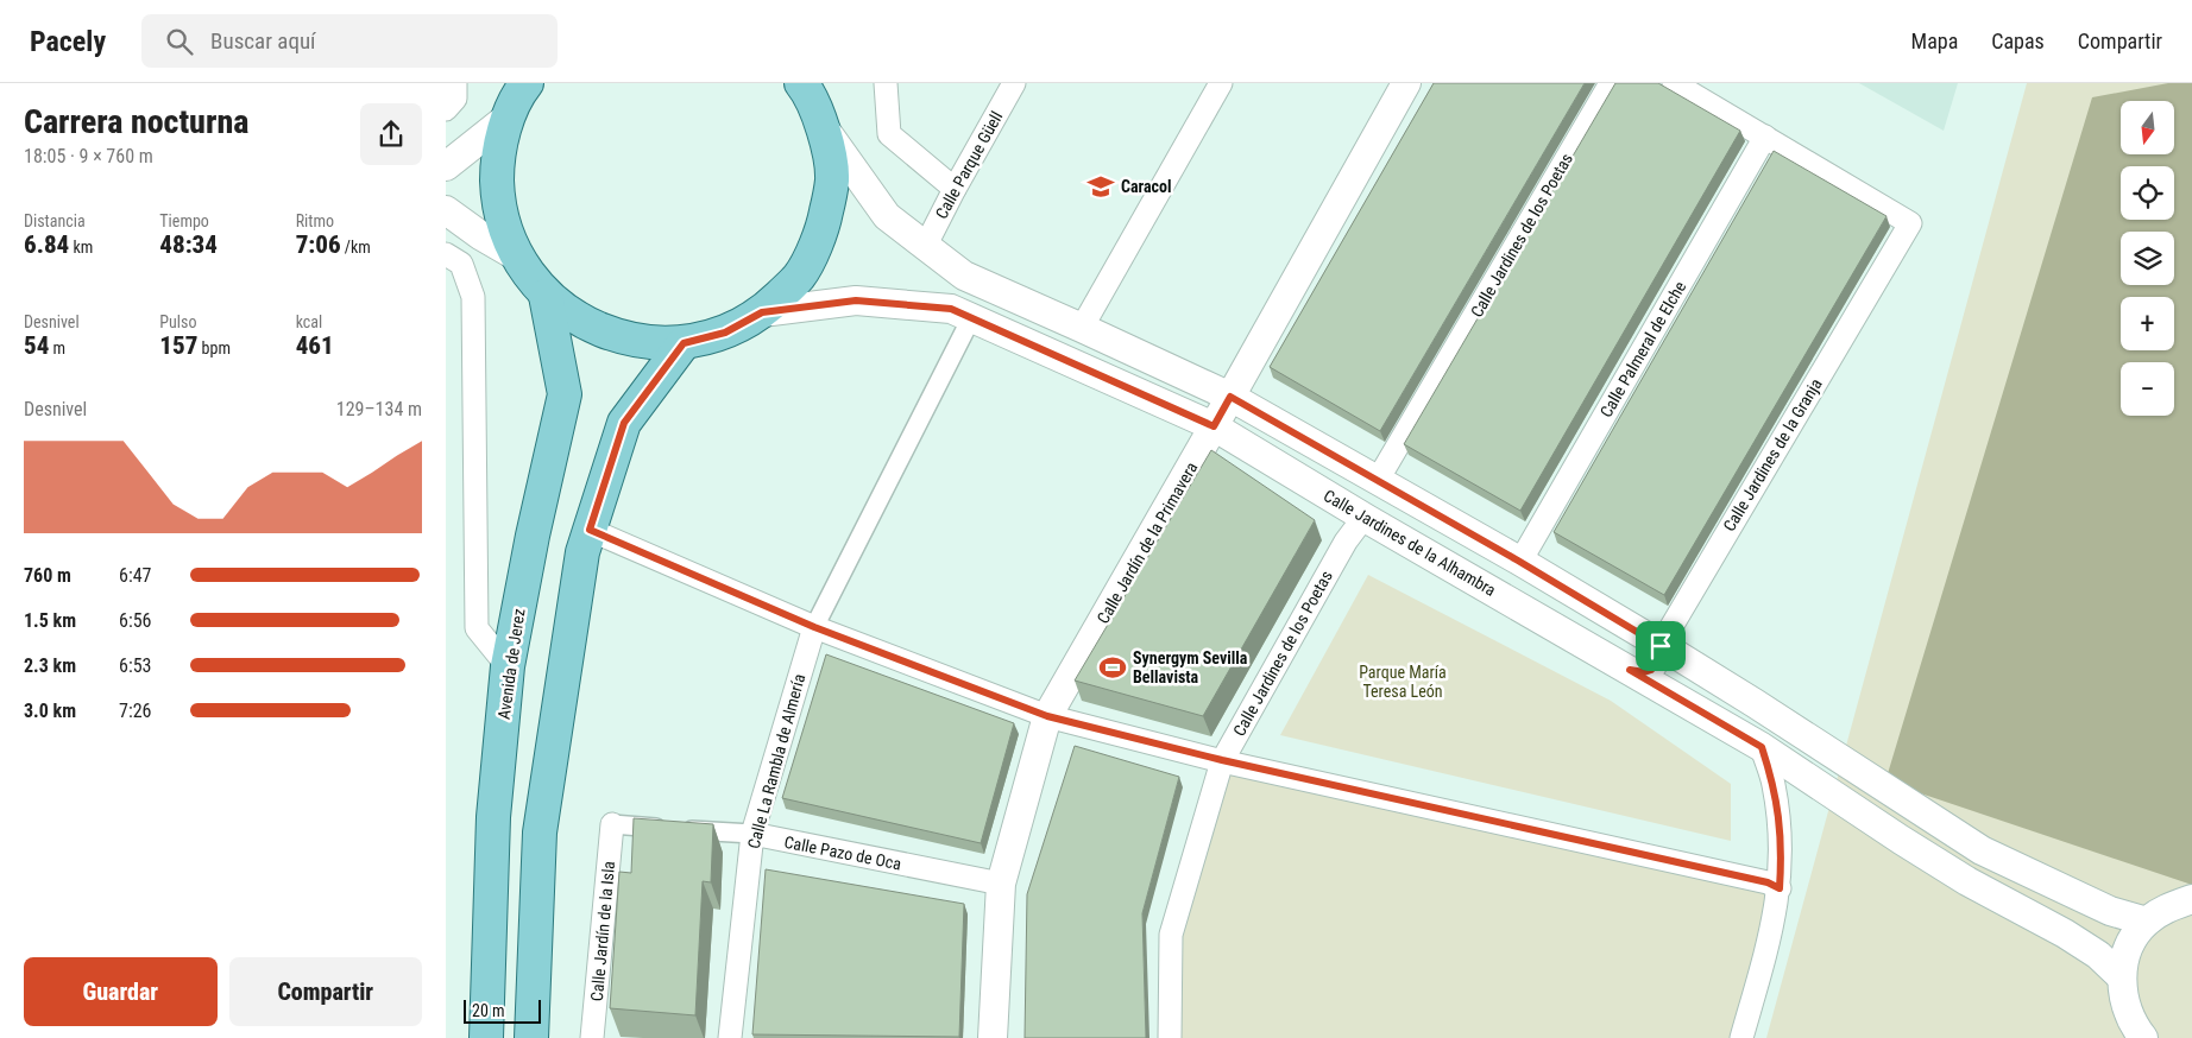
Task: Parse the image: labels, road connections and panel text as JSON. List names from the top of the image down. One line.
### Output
{"streets":{"main road":["Avenida de Jerez"],"street":["Calle Parque Güell","Calle Jardines de los Poetas","Calle Palmeral de Elche","Calle Jardines de la Granja","Calle Jardín de la Primavera","Calle Jardines de la Alhambra","Calle La Rambla de Almería","Calle Pazo de Oca","Calle Jardín de la Isla"]},"crossings":[["Calle Jardines de los Poetas","Calle Jardines de la Alhambra"],["Calle Palmeral de Elche","Calle Jardines de la Granja"],["Calle Jardines de la Granja","Calle Jardines de la Alhambra"],["Calle Jardín de la Primavera","Calle Jardines de la Alhambra"],["Calle Jardín de la Primavera","Calle Pazo de Oca"],["Calle La Rambla de Almería","Calle Pazo de Oca"],["Calle Pazo de Oca","Calle Jardín de la Isla"]],"parks":["Parque María Teresa León"],"places":{"school or university":["Caracol"],"sports":["Synergym Sevilla Bellavista"]},"scale_bar":"20 m","north":"bottom","page":{"header":"Pacely","search":"Buscar aquí","nav":["Mapa","Capas","Compartir"],"heading":["Carrera nocturna","18:05 · 9 × 760 m"],"map_buttons":["+","−"],"stats":[["Distancia","6.84 km"],["Tiempo","48:34"],["Ritmo","7:06 /km"],["Desnivel","54 m"],["Pulso","157 bpm"],["kcal","461"]],"chart":["Desnivel","129–134 m"],"list":[{"name":"760 m","note":"6:47"},{"name":"1.5 km","note":"6:56"},{"name":"2.3 km","note":"6:53"},{"name":"3.0 km","note":"7:26"}],"buttons":["Guardar","Compartir"],"scale":"20 m"}}
